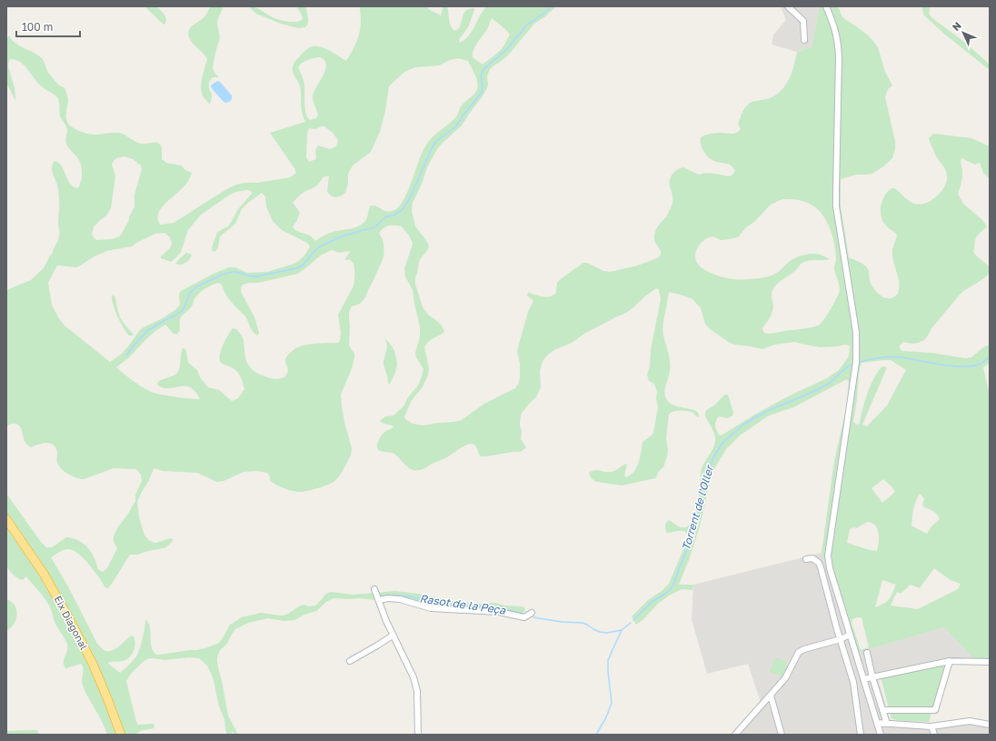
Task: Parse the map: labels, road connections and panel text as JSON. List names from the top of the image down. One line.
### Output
{"streets":{"highway":["Eix Diagonal"]},"water":["Torrent de l'Oller","Rasot de la Peça"],"scale_bar":"100 m","north":"top left"}
